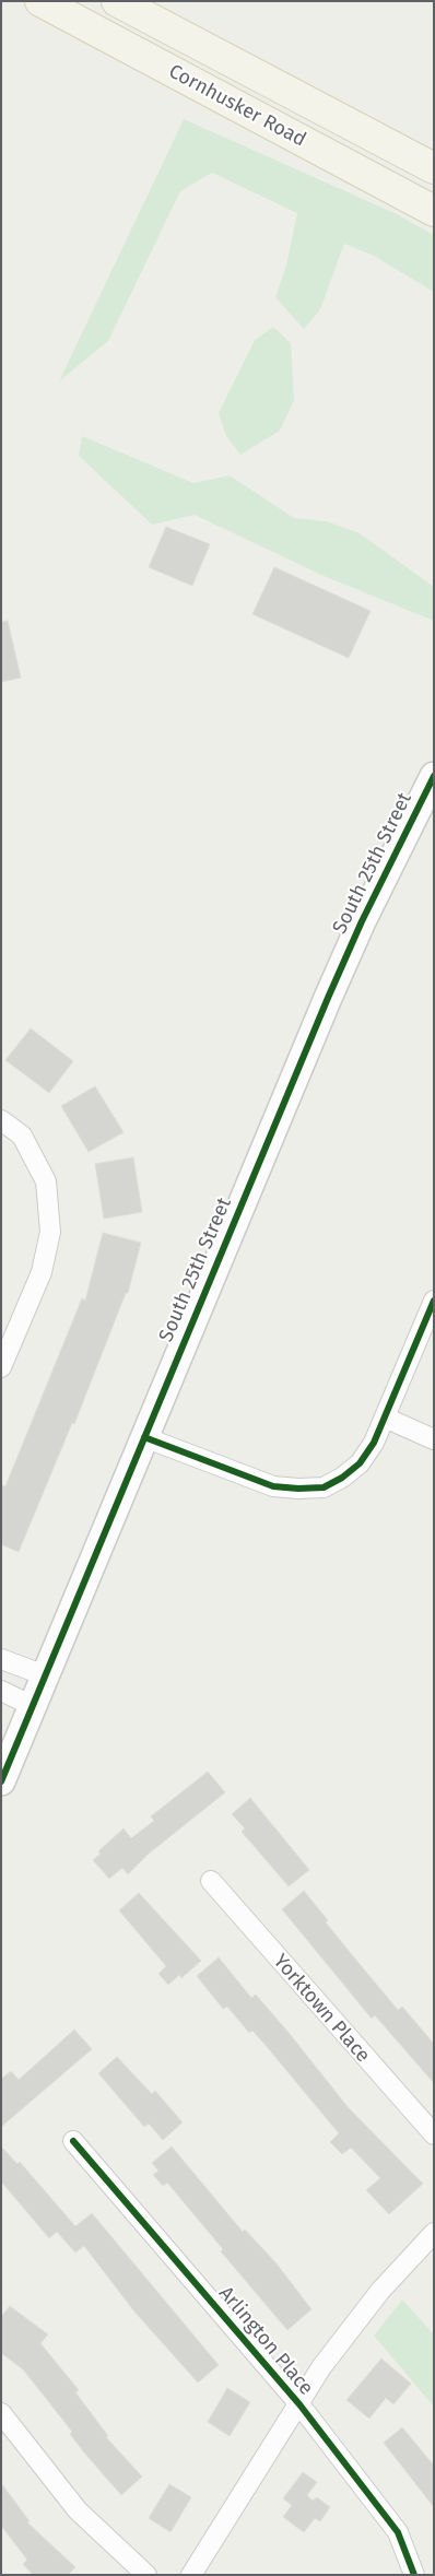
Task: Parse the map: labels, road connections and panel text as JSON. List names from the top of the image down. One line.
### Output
{"streets":{"main road":["Cornhusker Road"],"street":["South 25th Street","Yorktown Place","Arlington Place"]}}
